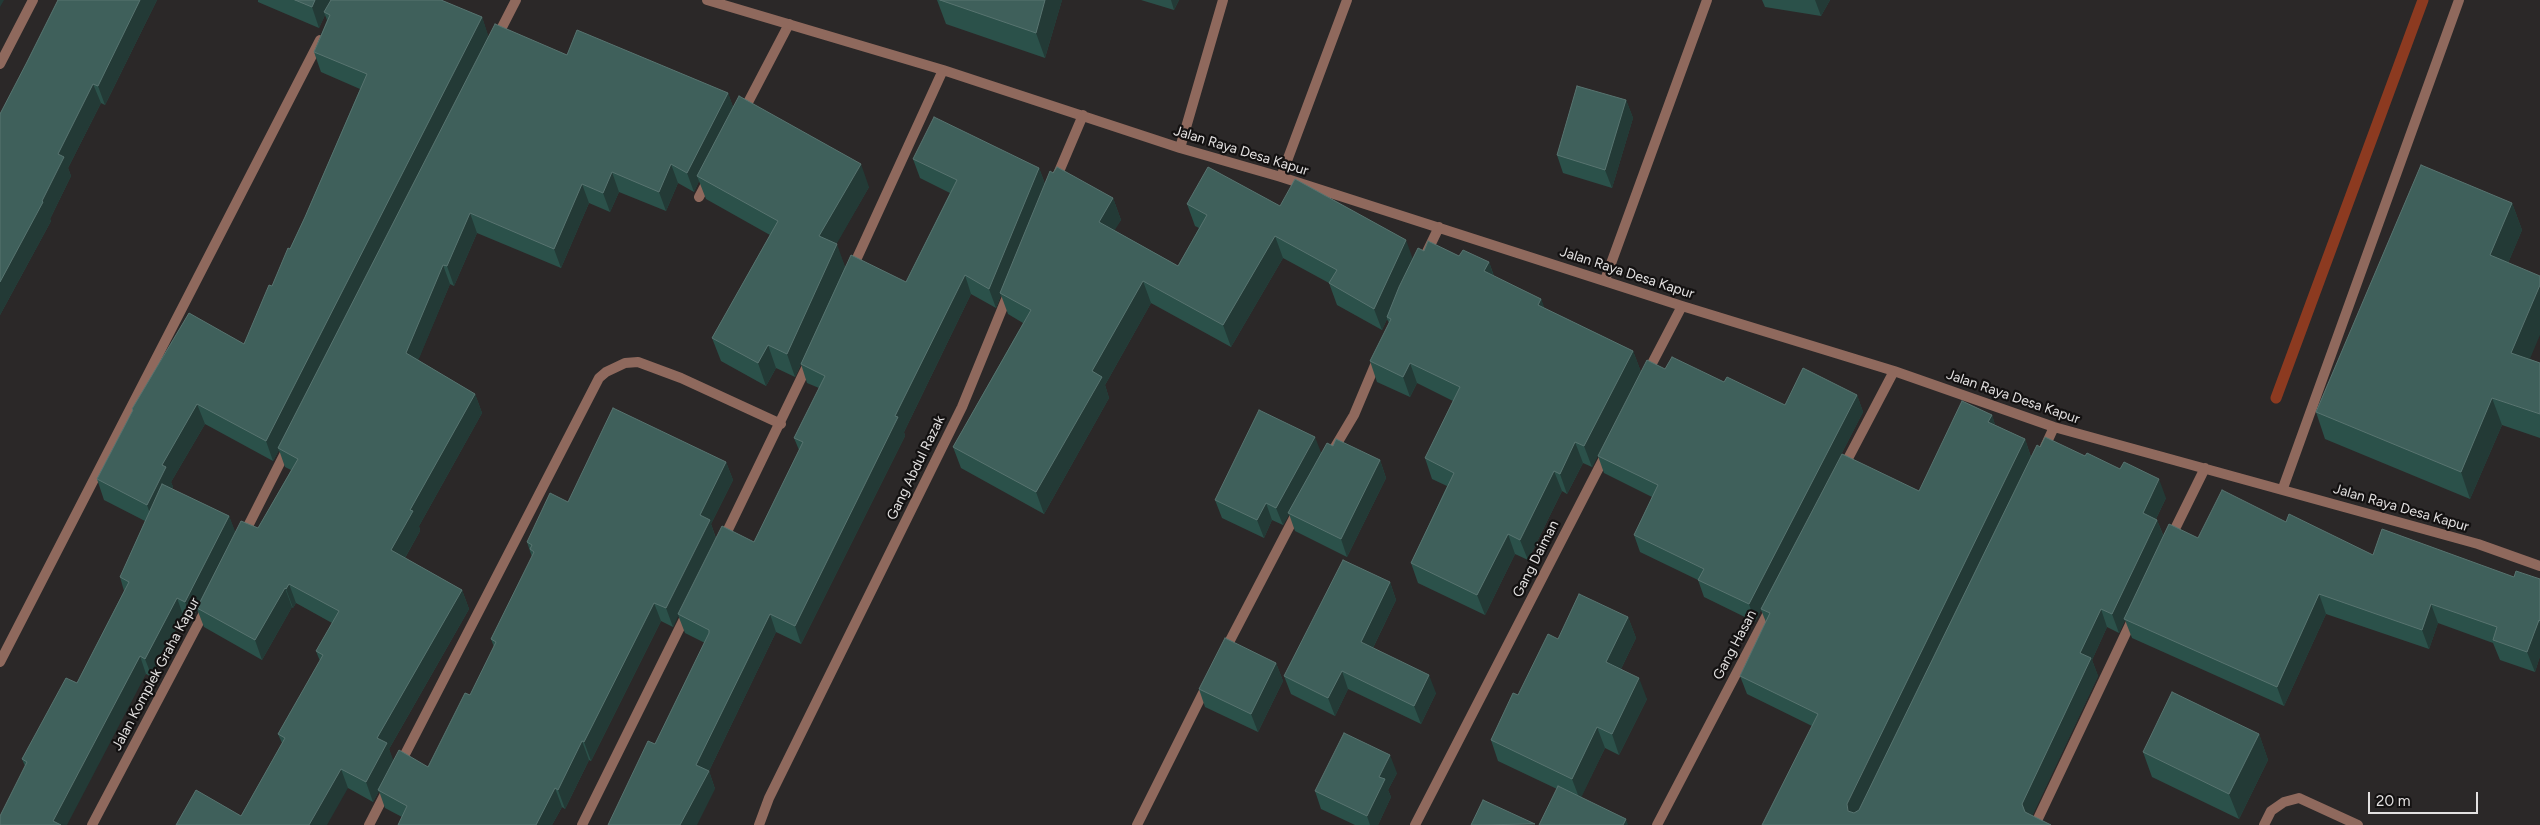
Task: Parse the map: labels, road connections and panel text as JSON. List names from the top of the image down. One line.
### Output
{"streets":{"street":["Jalan Raya Desa Kapur","Gang Abdul Razak","Gang Daiman","Gang Hasan","Jalan Komplek Graha Kapur"]},"scale_bar":"20 m"}
